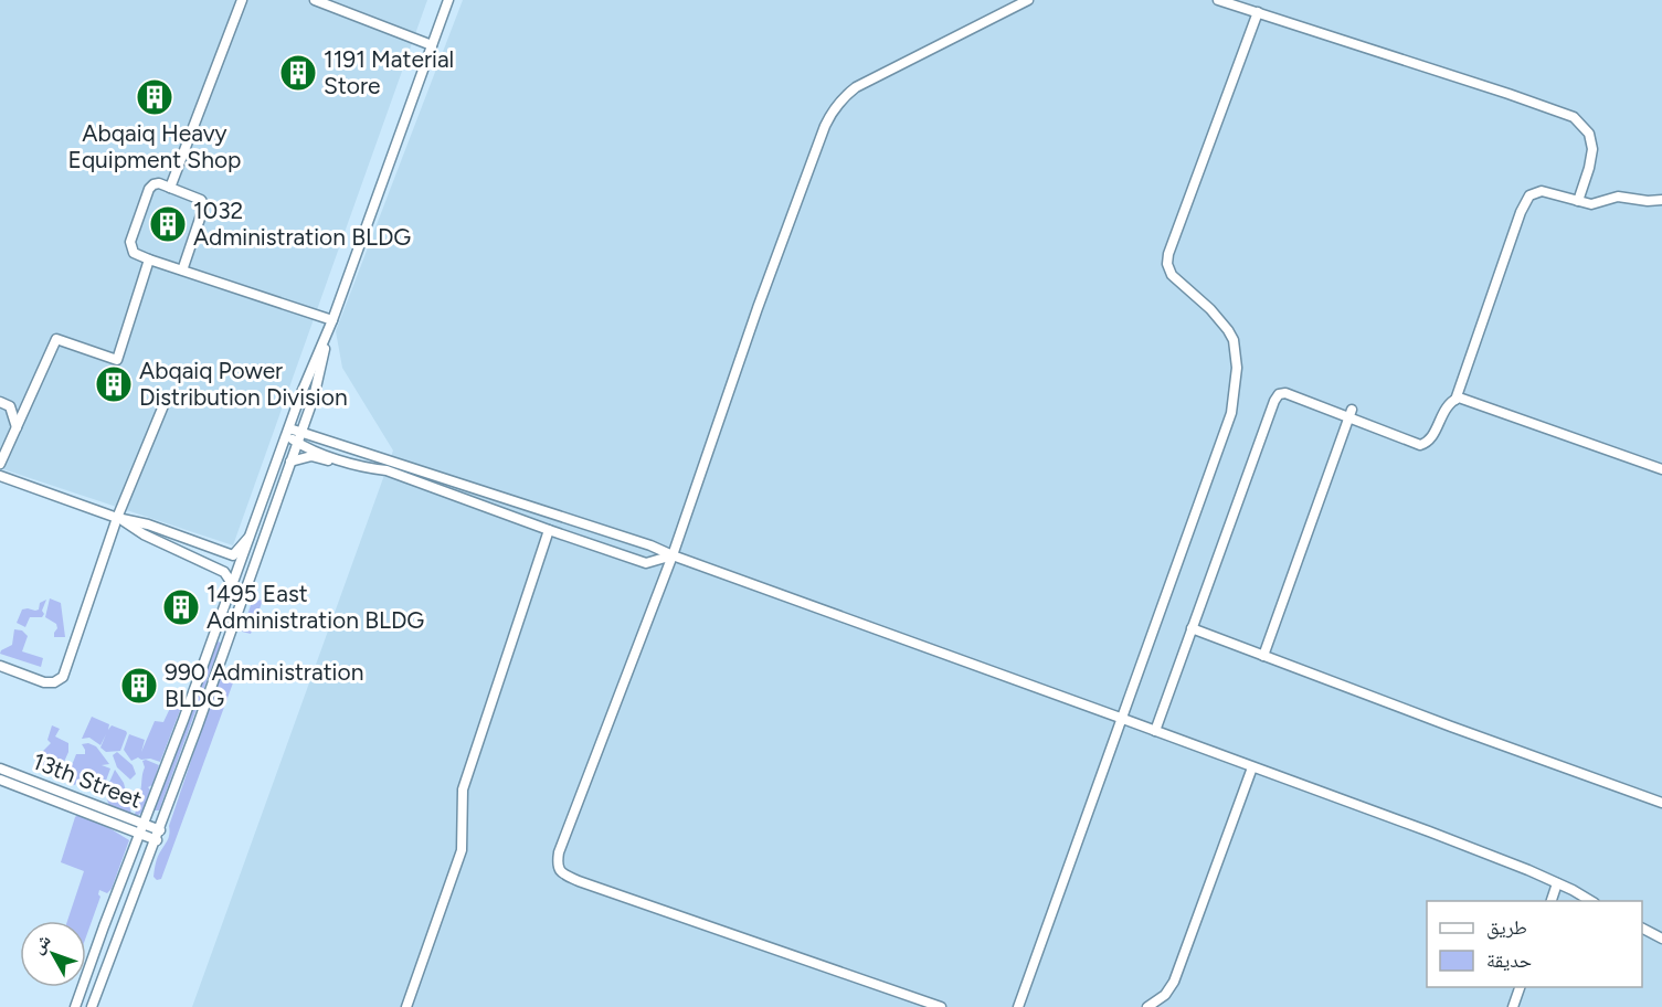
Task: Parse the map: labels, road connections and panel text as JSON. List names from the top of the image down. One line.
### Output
{"streets":{"street":["13th Street"]},"places":{"building":["1191 Material Store","Abqaiq Heavy Equipment Shop","1032 Administration BLDG","Abqaiq Power Distribution Division","1495 East Administration BLDG","990 Administration BLDG"]},"legend":["طريق","حديقة"],"north":"top left"}
